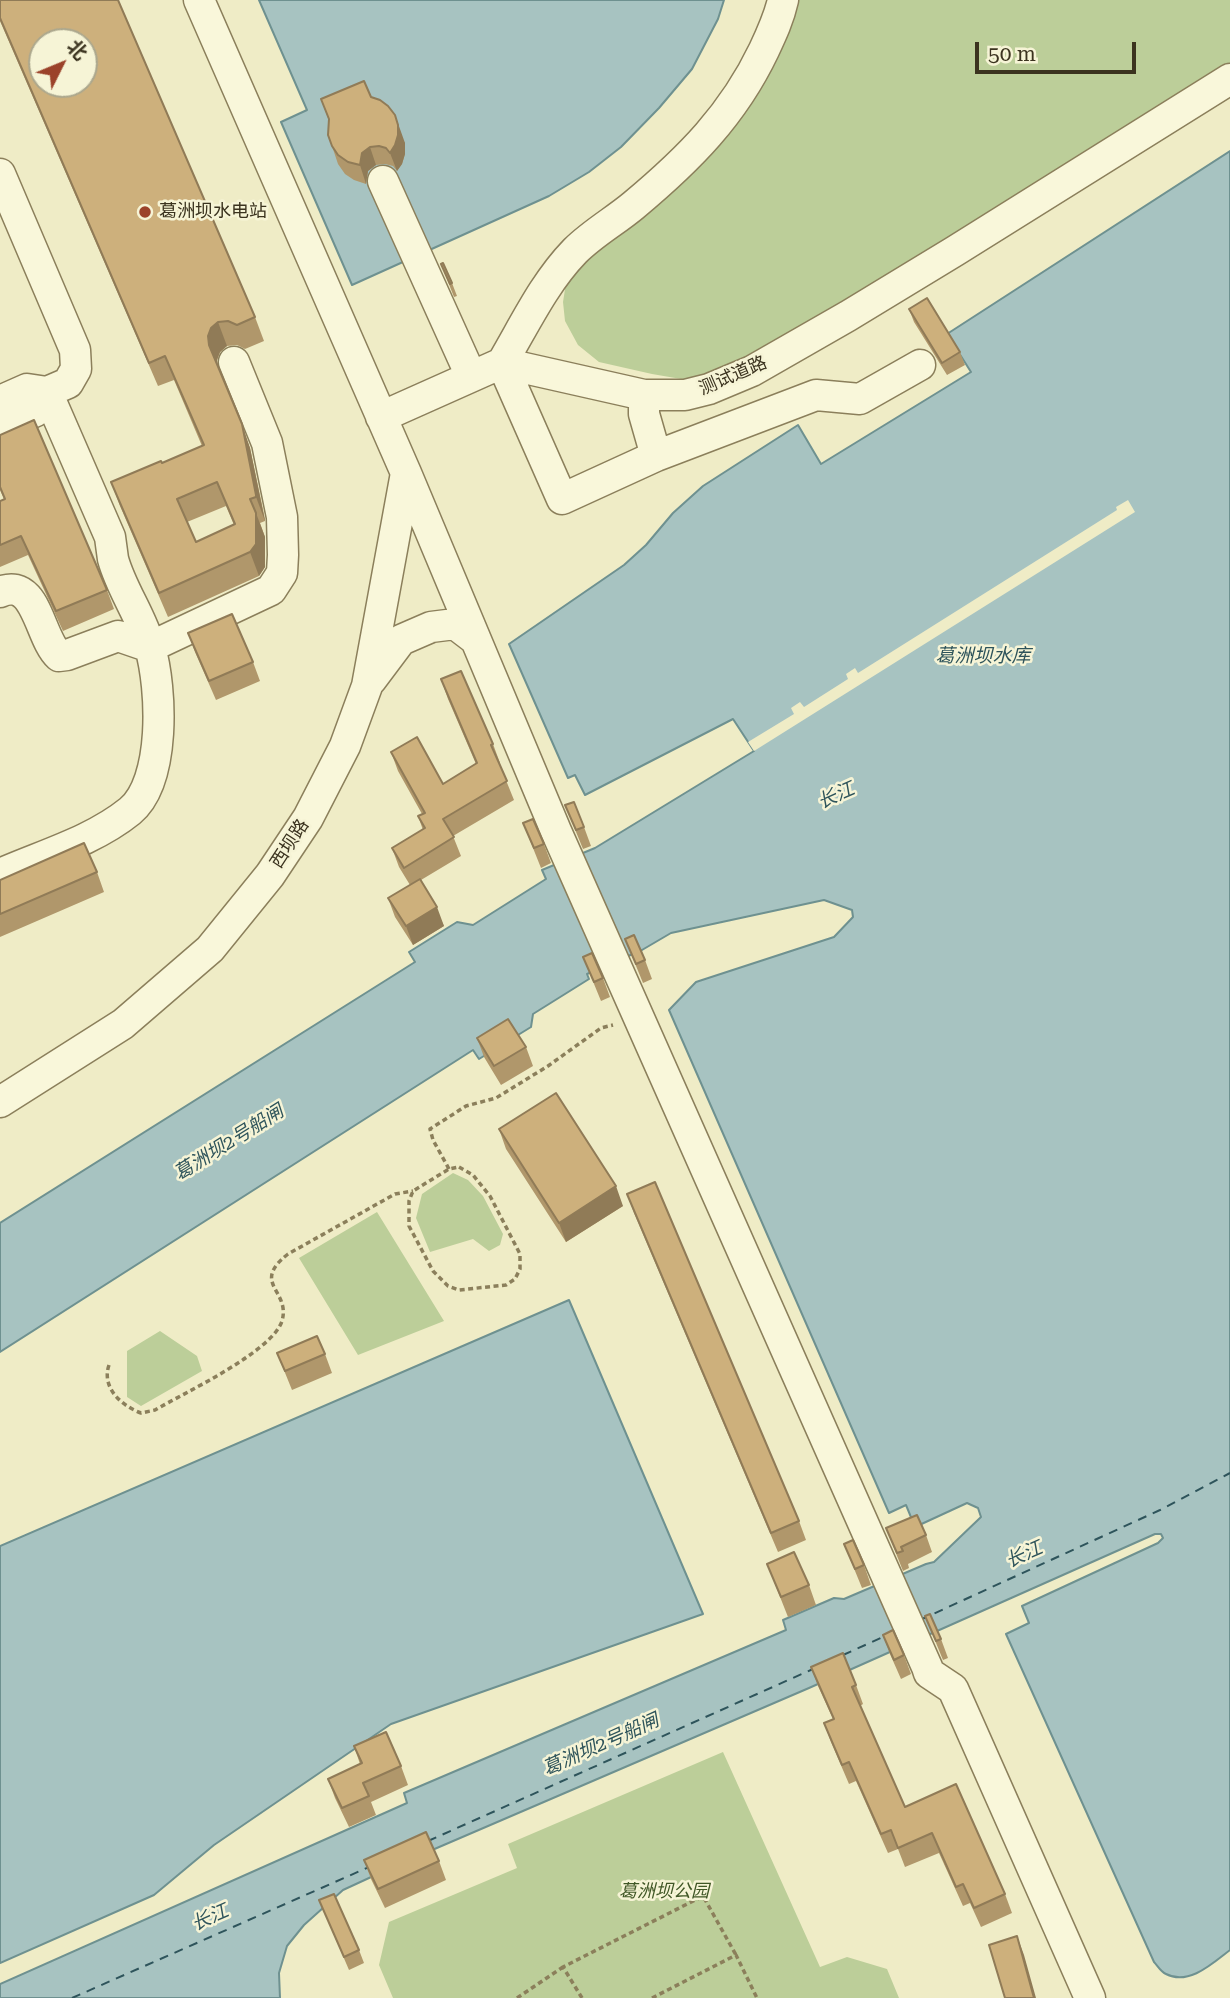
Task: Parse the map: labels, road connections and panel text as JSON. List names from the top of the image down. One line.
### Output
{"streets":{"lane":["测试道路","西坝路"]},"water":["葛洲坝水库","长江","葛洲坝2号船闸"],"parks":["葛洲坝公园"],"places":["葛洲坝水电站"],"scale_bar":"50 m","north":"top right"}
